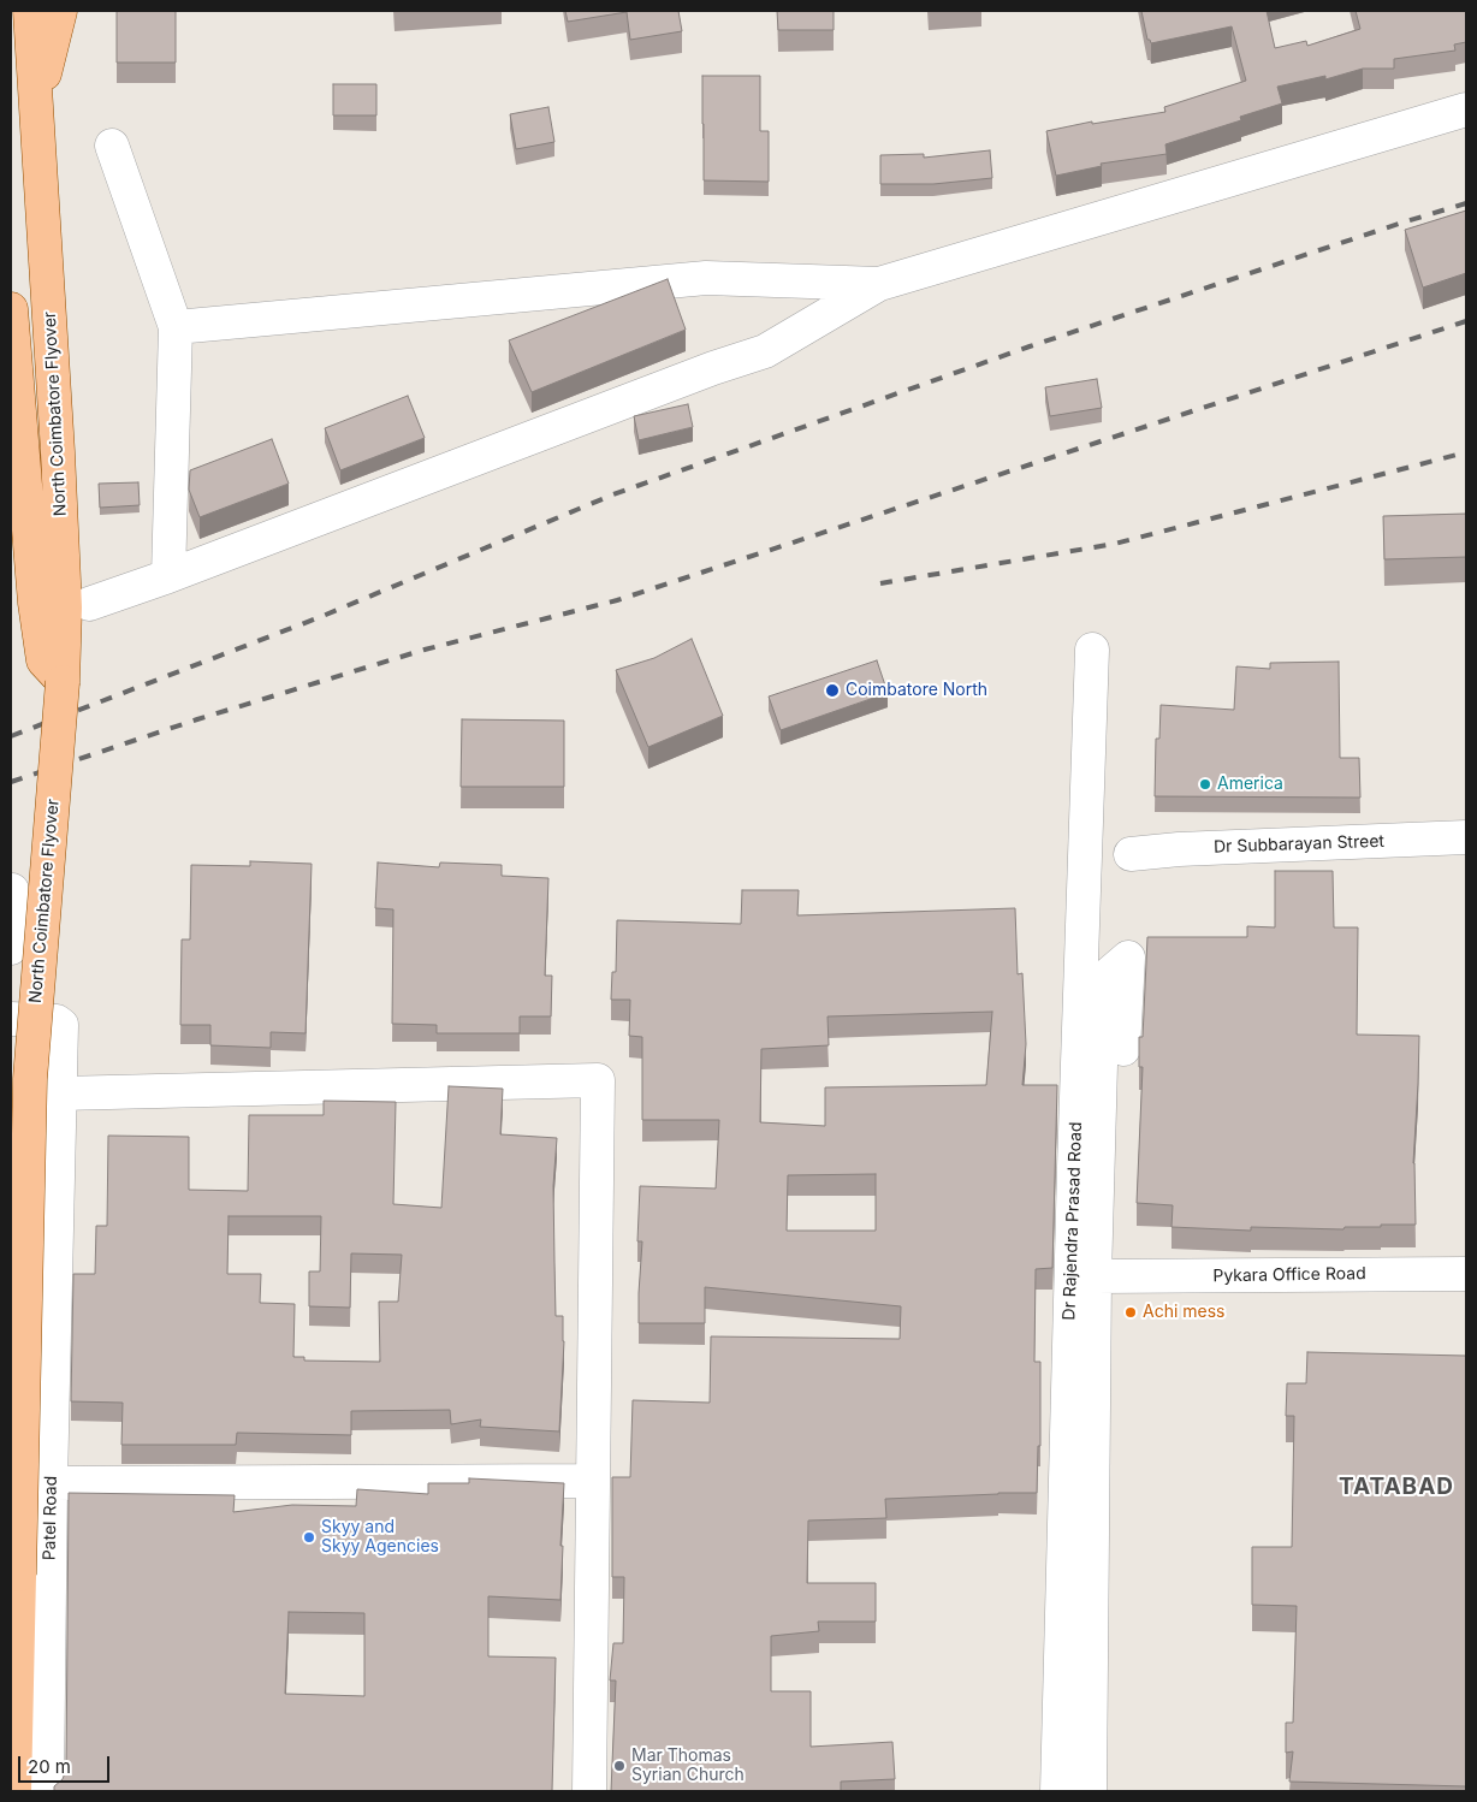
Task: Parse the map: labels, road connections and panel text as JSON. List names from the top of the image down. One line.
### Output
{"streets":{"main road":["North Coimbatore Flyover"],"street":["Dr Subbarayan Street","Dr Rajendra Prasad Road","Pykara Office Road","Patel Road"]},"districts":["TATABAD"],"places":["Coimbatore North","America","Achi mess","Skyy and Skyy Agencies","Mar Thomas Syrian Church"],"scale_bar":"20 m"}
